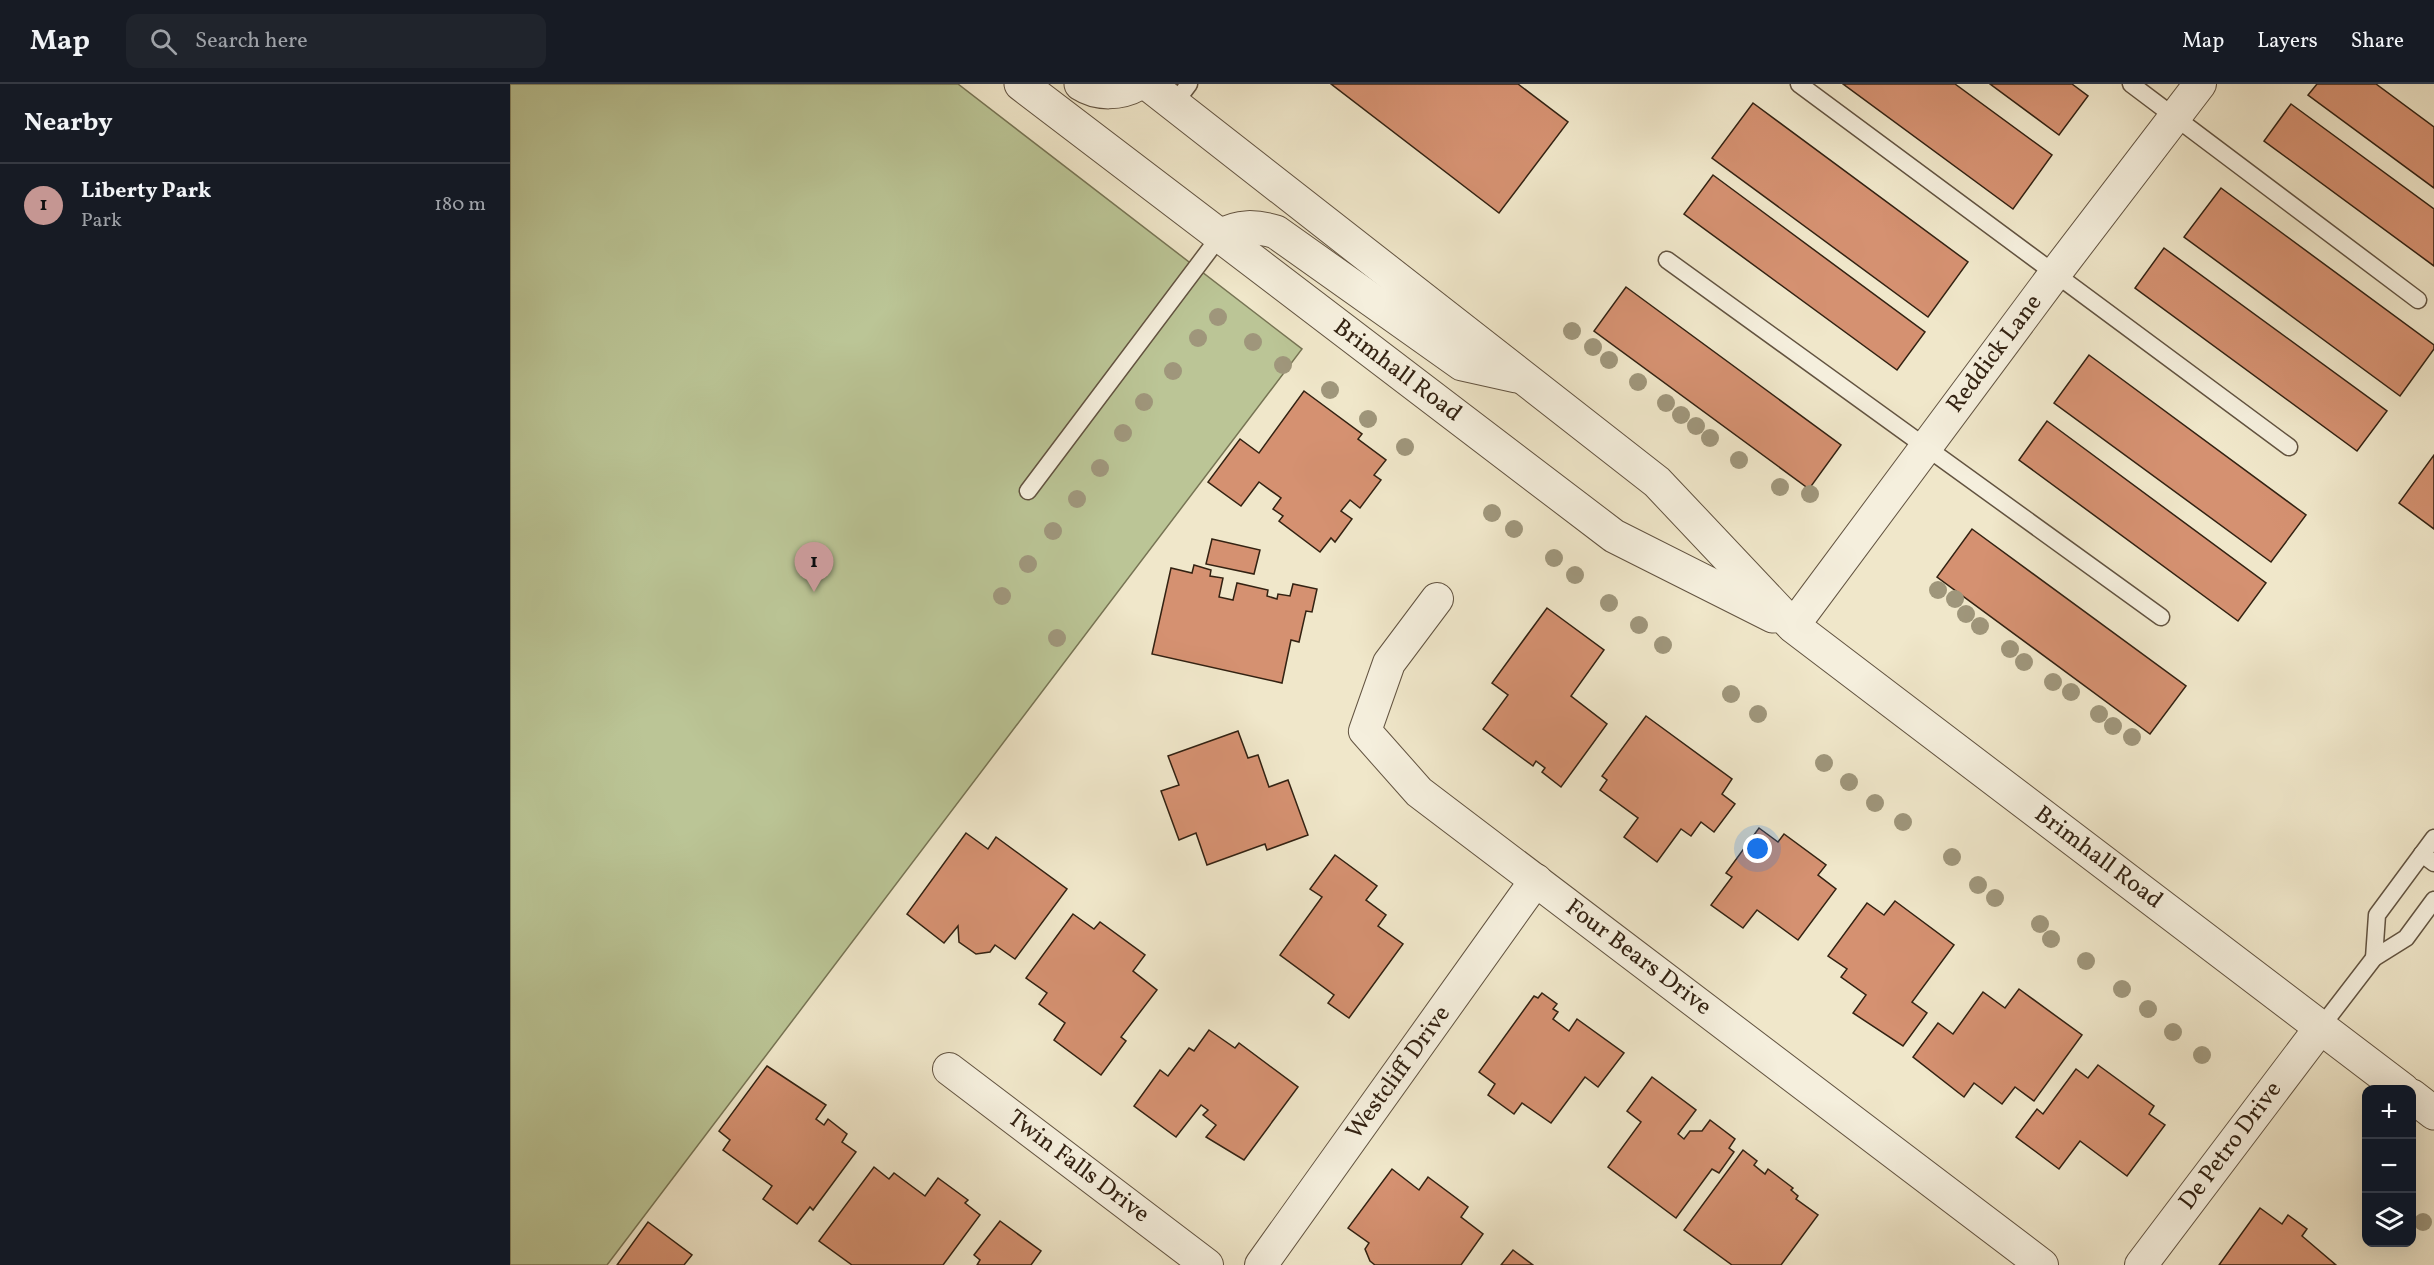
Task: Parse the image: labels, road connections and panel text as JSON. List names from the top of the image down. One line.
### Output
{"streets":{"street":["Reddick Lane","Brimhall Road","Four Bears Drive","Westcliff Drive","De Petro Drive","Twin Falls Drive"]},"crossings":[["Reddick Lane","Brimhall Road"],["Brimhall Road","De Petro Drive"],["Four Bears Drive","Westcliff Drive"]],"page":{"header":"Map","search":"Search here","nav":["Map","Layers","Share"],"heading":"Nearby","list":[{"mark":"1","name":"Liberty Park","note":"Park","value":"180 m"}],"pins":"1","map_buttons":["+","−"]}}
